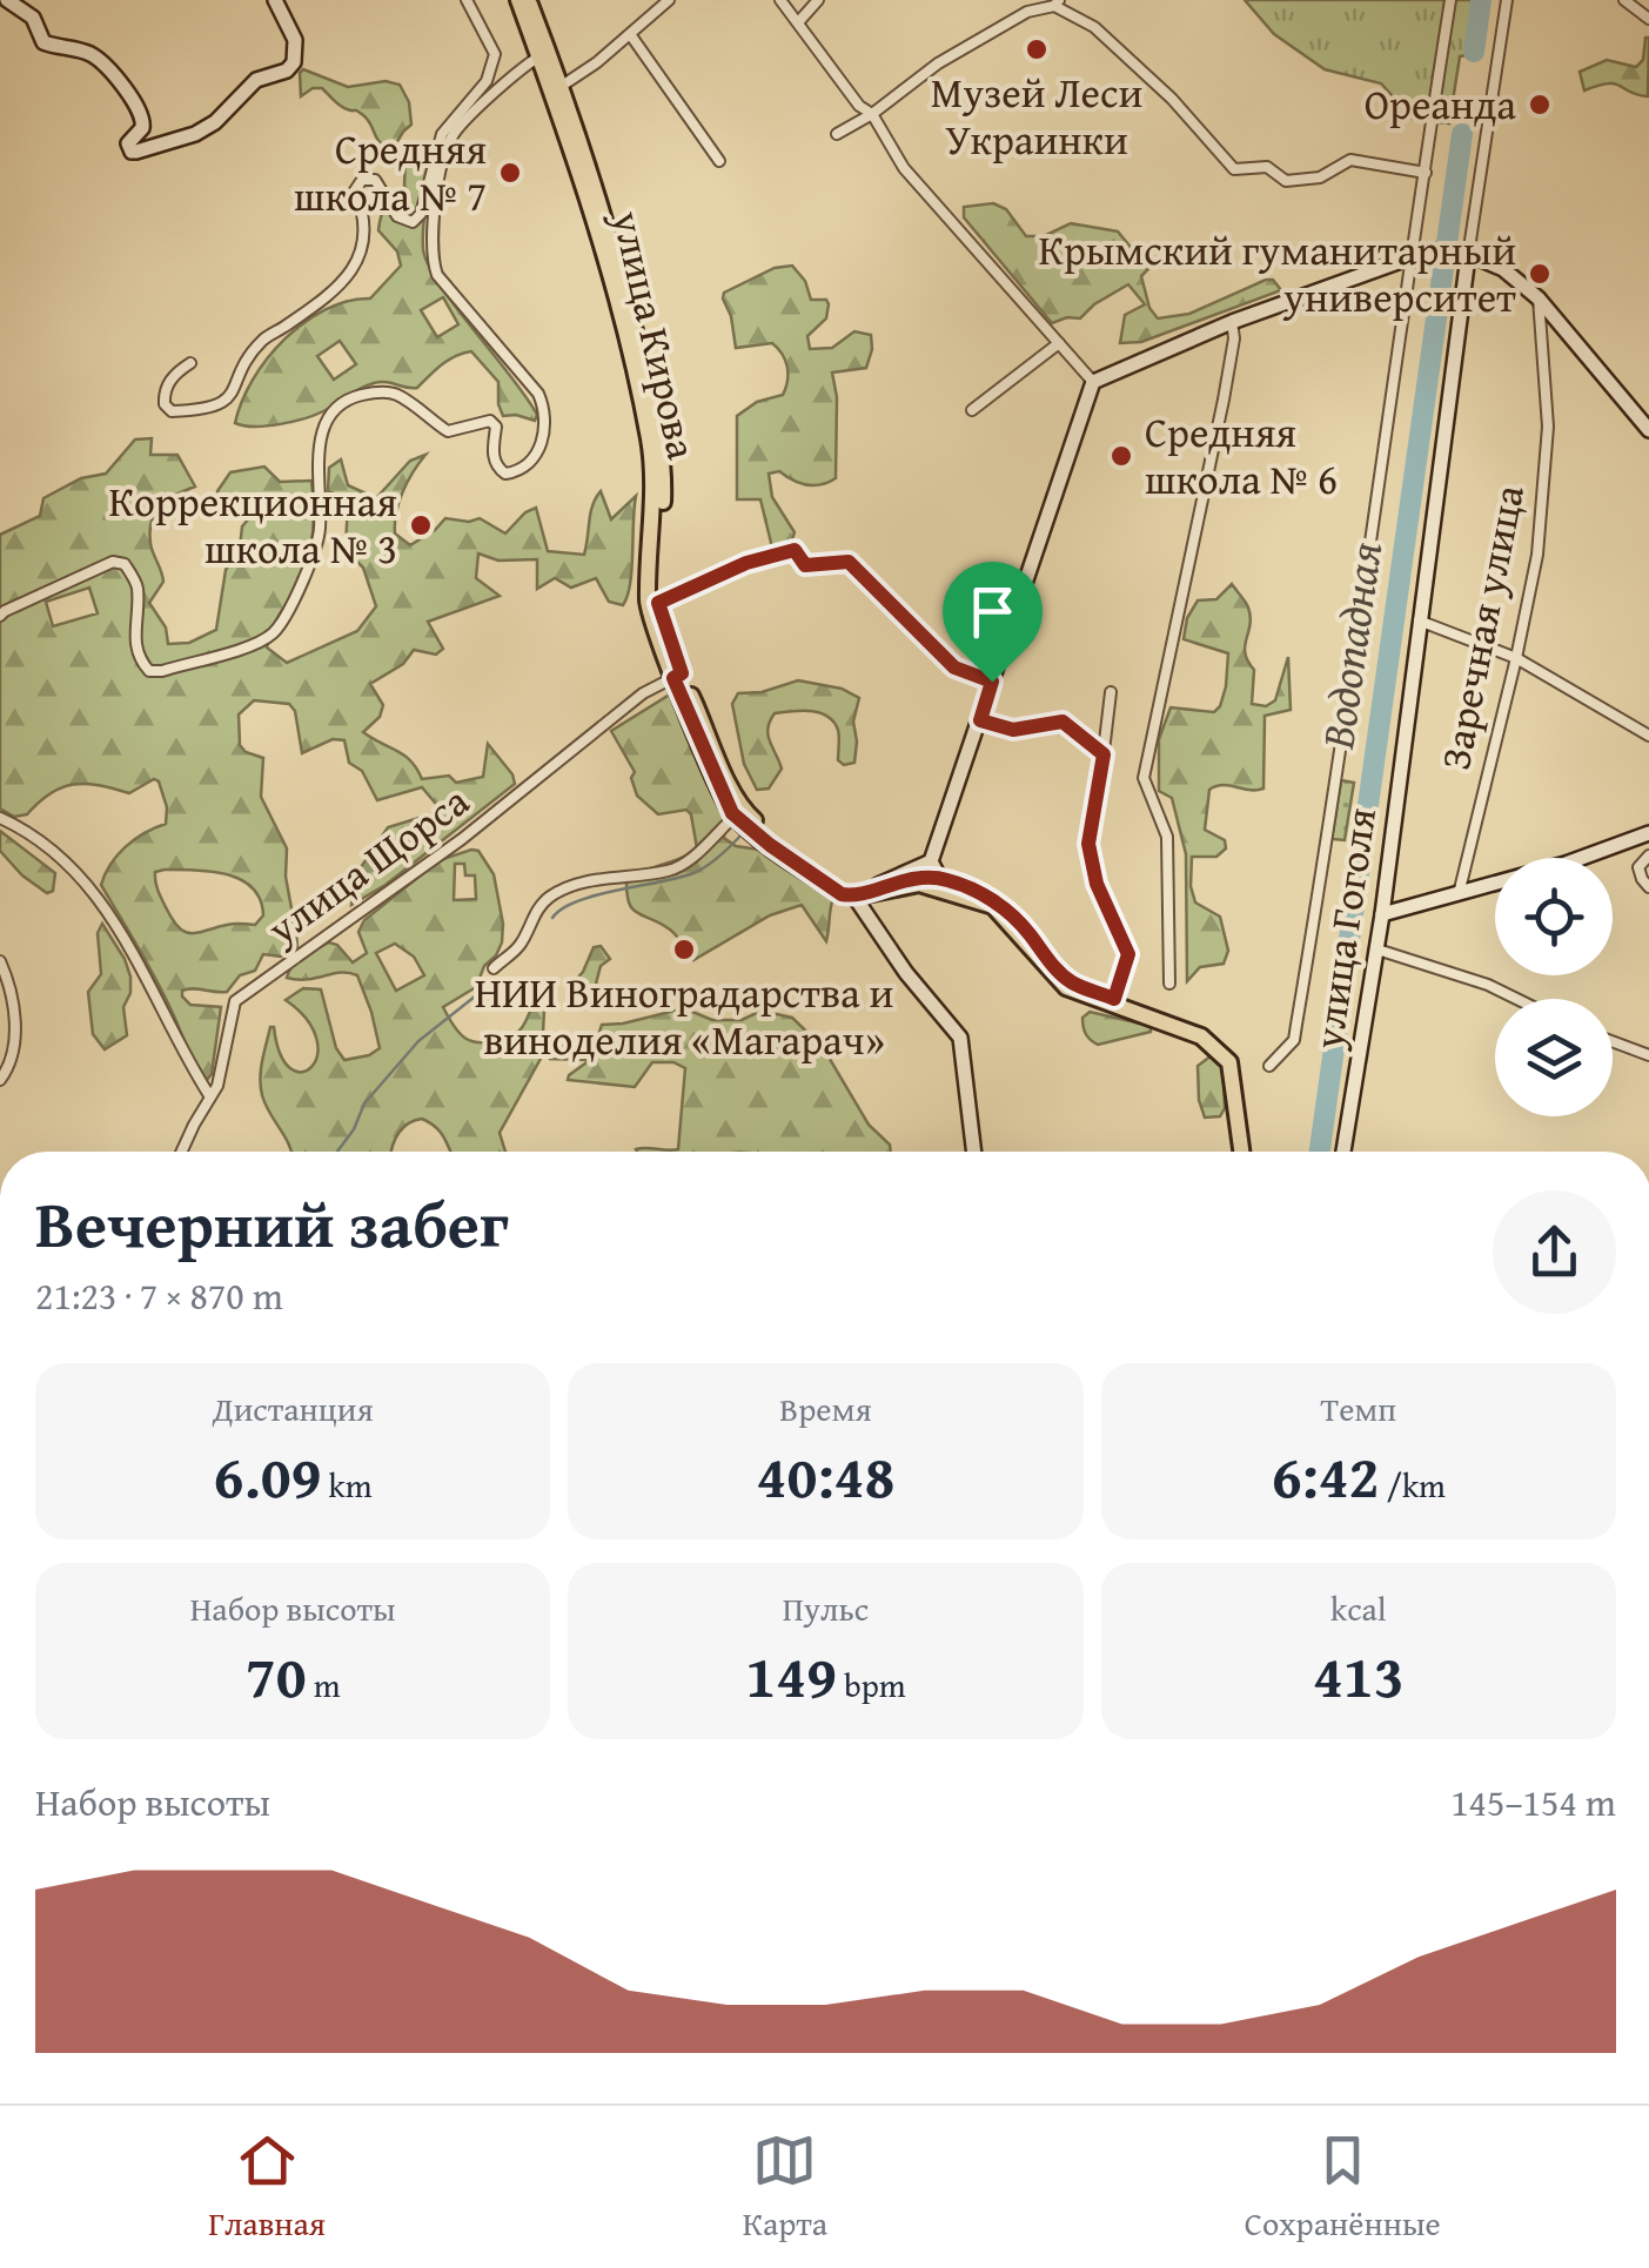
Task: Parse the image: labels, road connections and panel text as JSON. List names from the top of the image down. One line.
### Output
{"streets":{"main road":["улица Кирова","улица Гоголя"],"street":["Заречная улица","улица Щорса"]},"crossings":[["улица Кирова","улица Щорса"]],"water":["Водопадная"],"places":["Музей Леси Украинки","Ореанда","Средняя школа № 7","Крымский гуманитарный университет","Средняя школа № 6","Коррекционная школа № 3","НИИ Виноградарства и виноделия «Магарач»"],"page":{"heading":["Вечерний забег","21:23 · 7 × 870 m"],"stats":[["Дистанция","6.09 km"],["Время","40:48"],["Темп","6:42 /km"],["Набор высоты","70 m"],["Пульс","149 bpm"],["kcal","413"]],"chart":["Набор высоты","145–154 m"],"tabs":["Главная","Карта","Сохранённые"]}}
